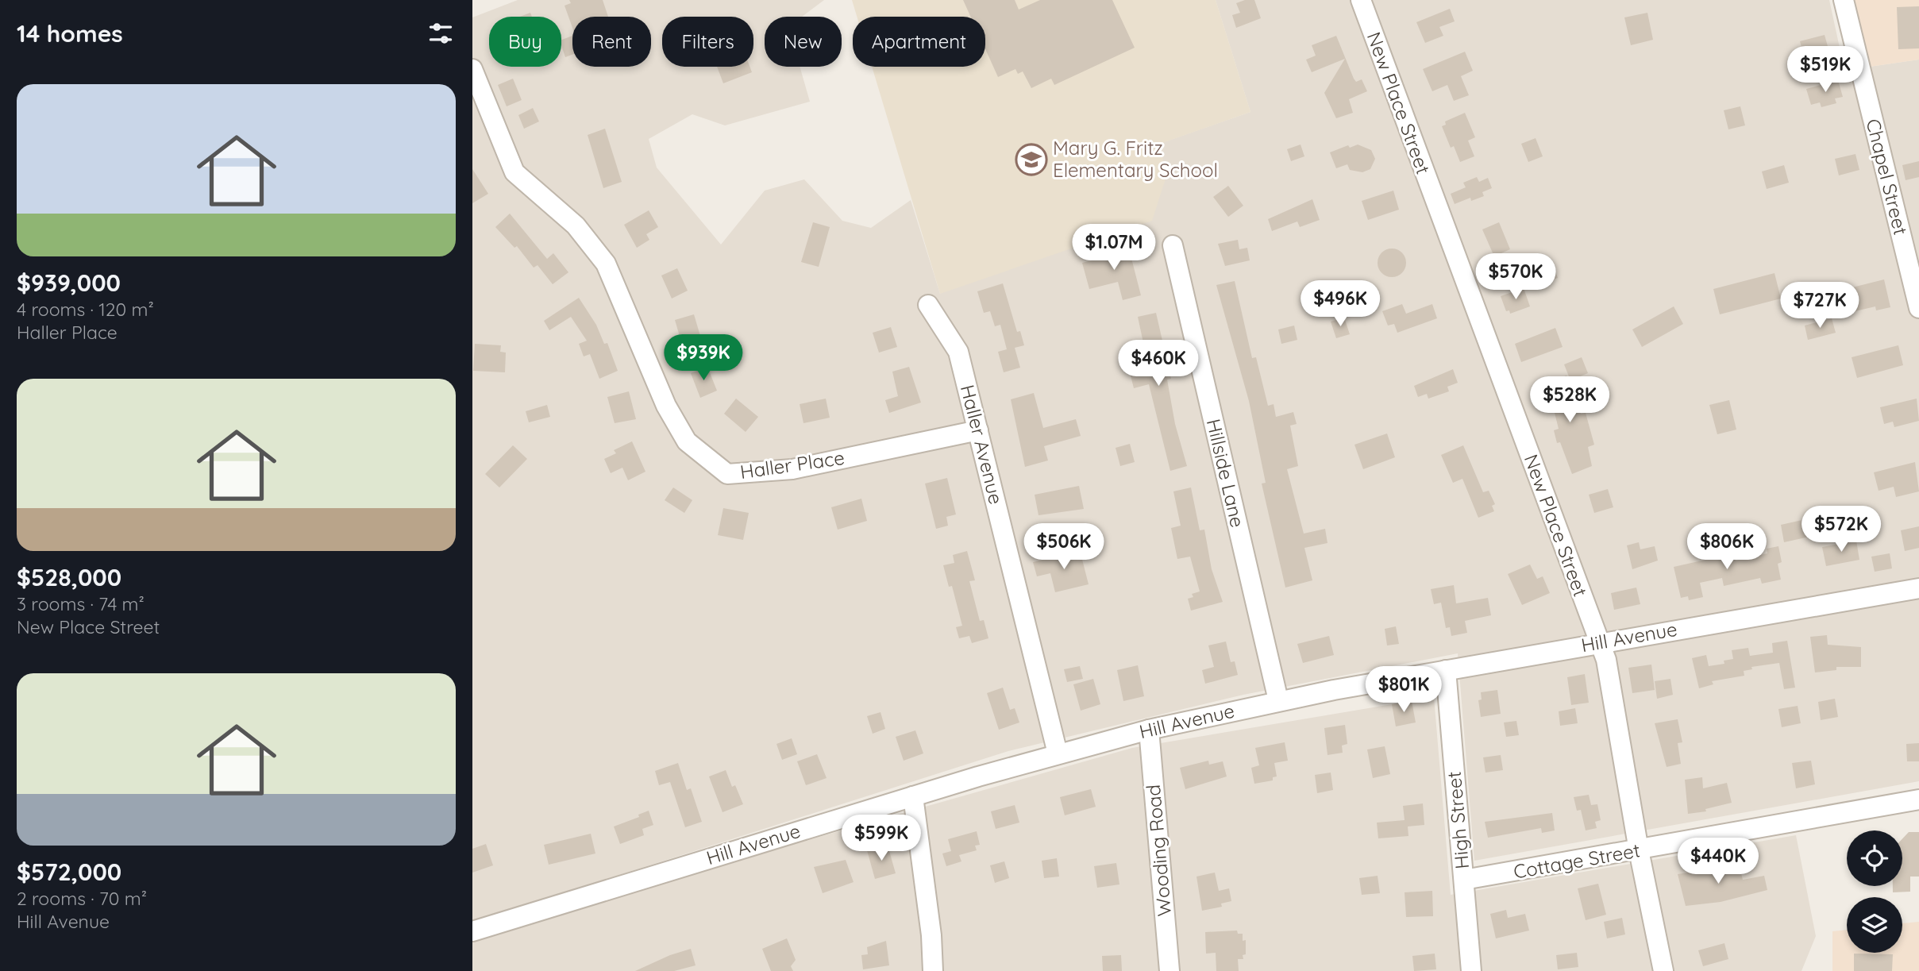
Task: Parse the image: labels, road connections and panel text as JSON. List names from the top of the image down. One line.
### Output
{"streets":{"street":["New Place Street","Chapel Street","Haller Avenue","Haller Place","Hillside Lane","Hill Avenue","High Street","Wooding Road","Cottage Street"]},"crossings":[["New Place Street","Hill Avenue"],["New Place Street","Cottage Street"],["Haller Avenue","Haller Place"],["Haller Avenue","Hill Avenue"],["Hillside Lane","Hill Avenue"],["Hill Avenue","High Street"],["Hill Avenue","Wooding Road"],["High Street","Cottage Street"]],"places":{"school or university":["Mary G. Fritz Elementary School"]},"page":{"heading":"14 homes","chip":["Buy","Rent","Filters","New","Apartment"],"price":["$519K","$1.07M","$570K","$496K","$727K","$939K","$460K","$528K","$572K","$506K","$806K","$801K","$599K","$440K"],"list":[{"name":"$939,000","note":"4 rooms · 120 m² · Haller Place"},{"name":"$528,000","note":"3 rooms · 74 m² · New Place Street"},{"name":"$572,000","note":"2 rooms · 70 m² · Hill Avenue"}]}}
